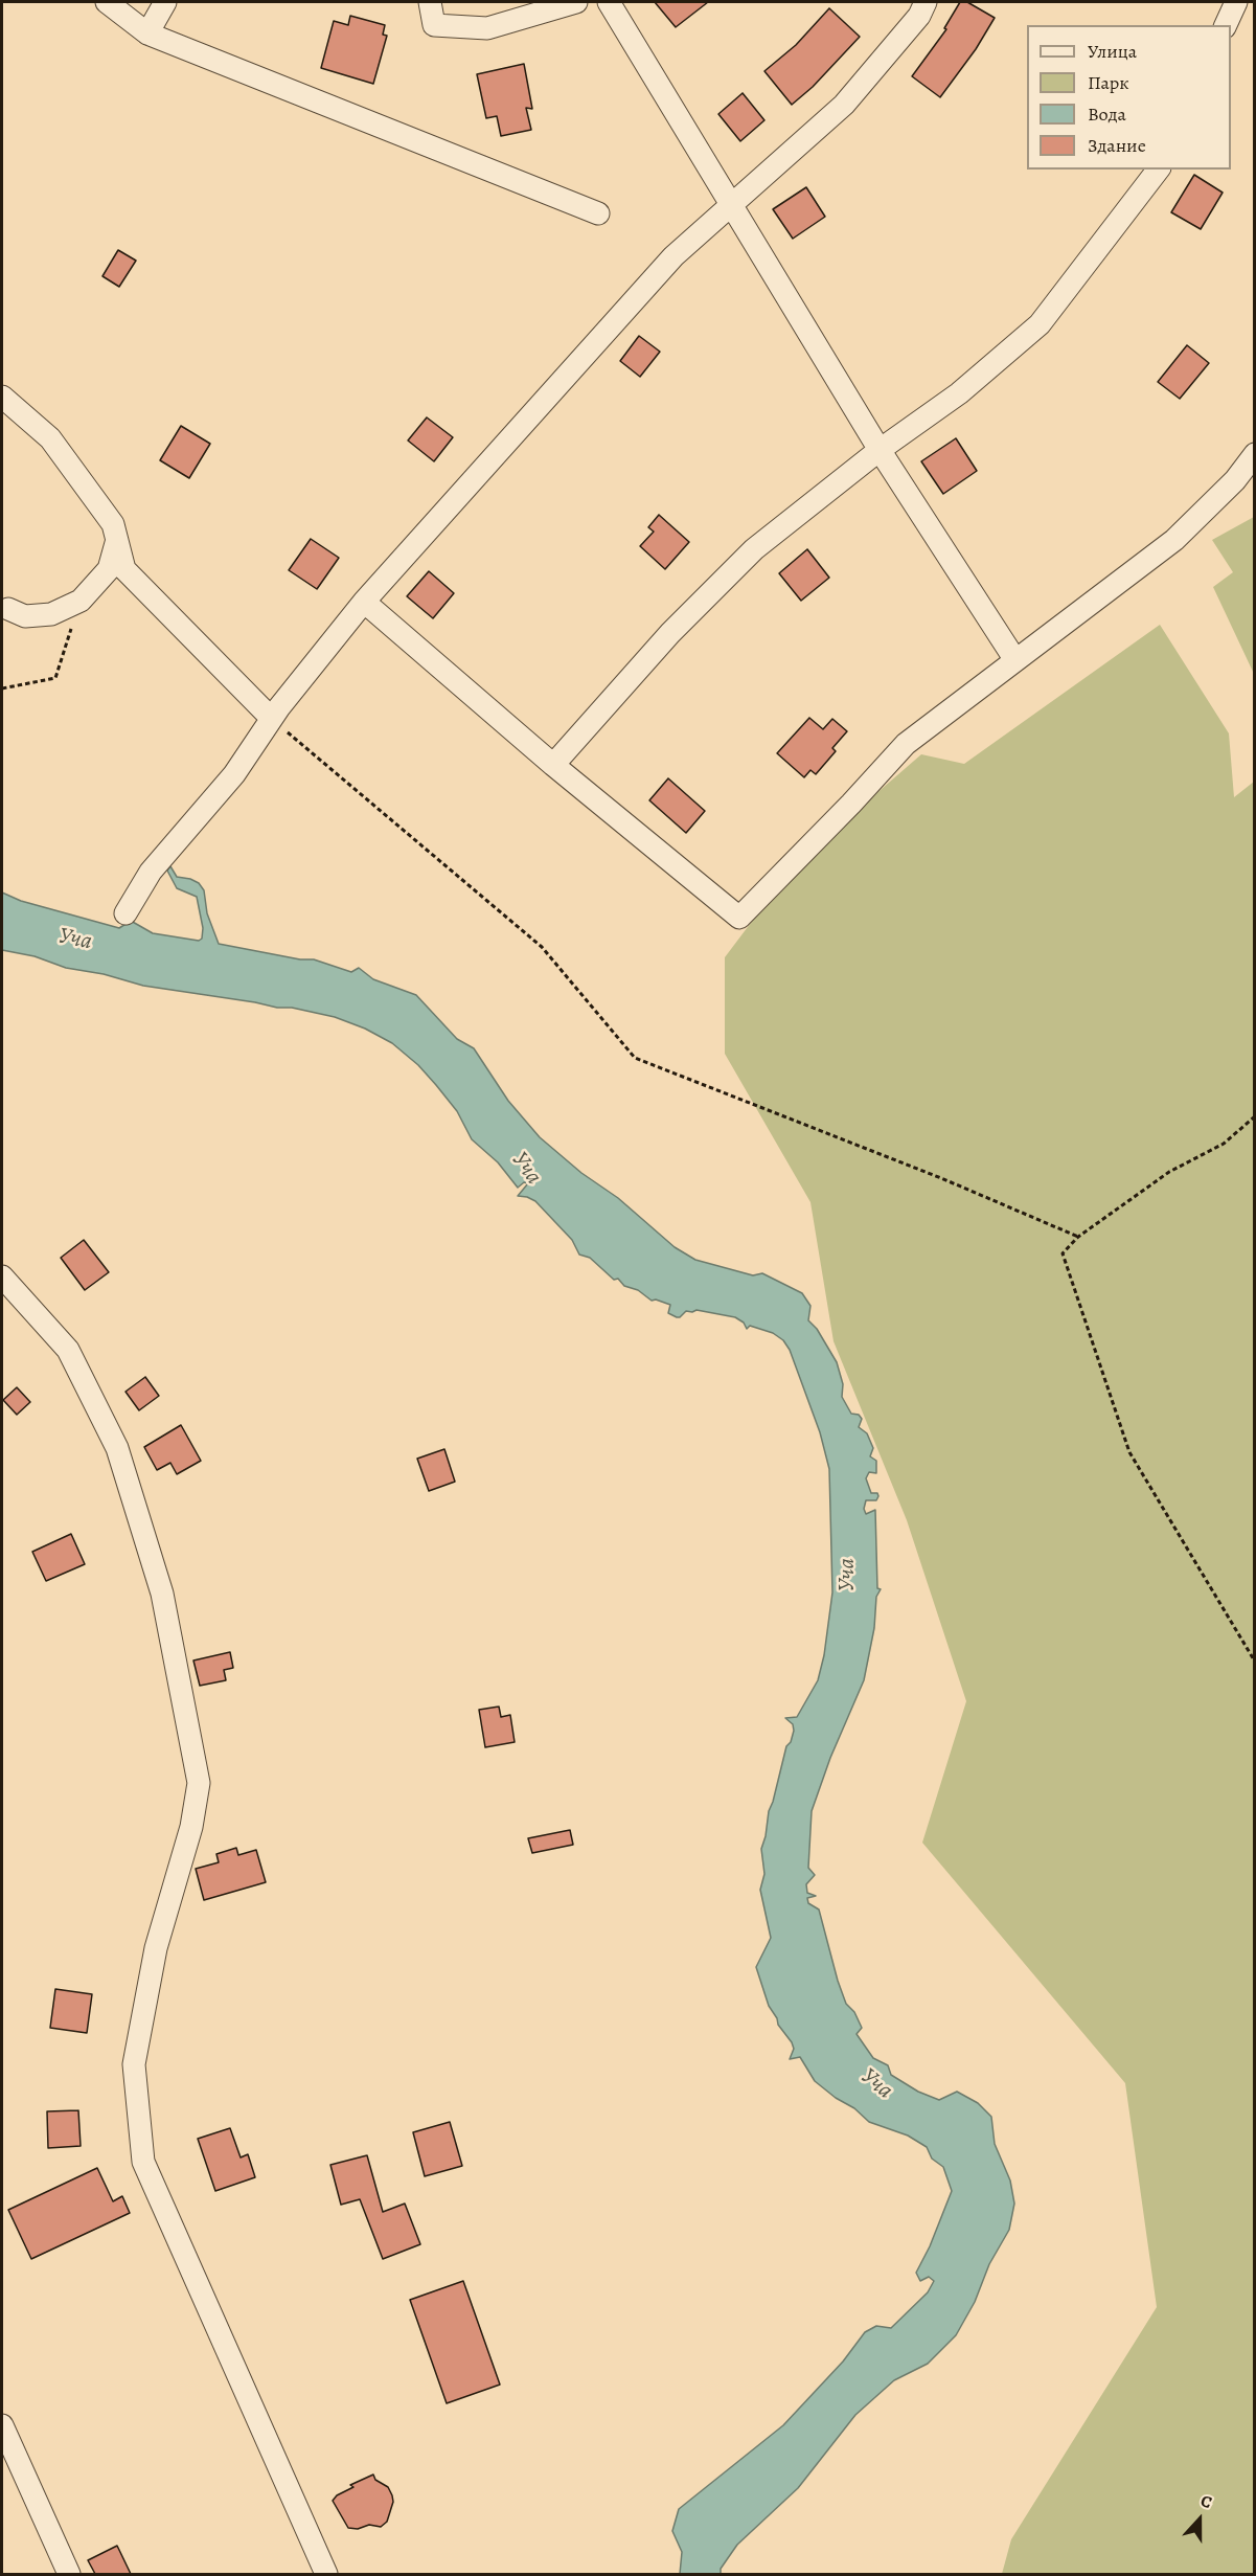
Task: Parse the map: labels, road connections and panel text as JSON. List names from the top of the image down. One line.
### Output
{"water":["Уча"],"legend":["Улица","Парк","Вода","Здание"],"north":"top"}
